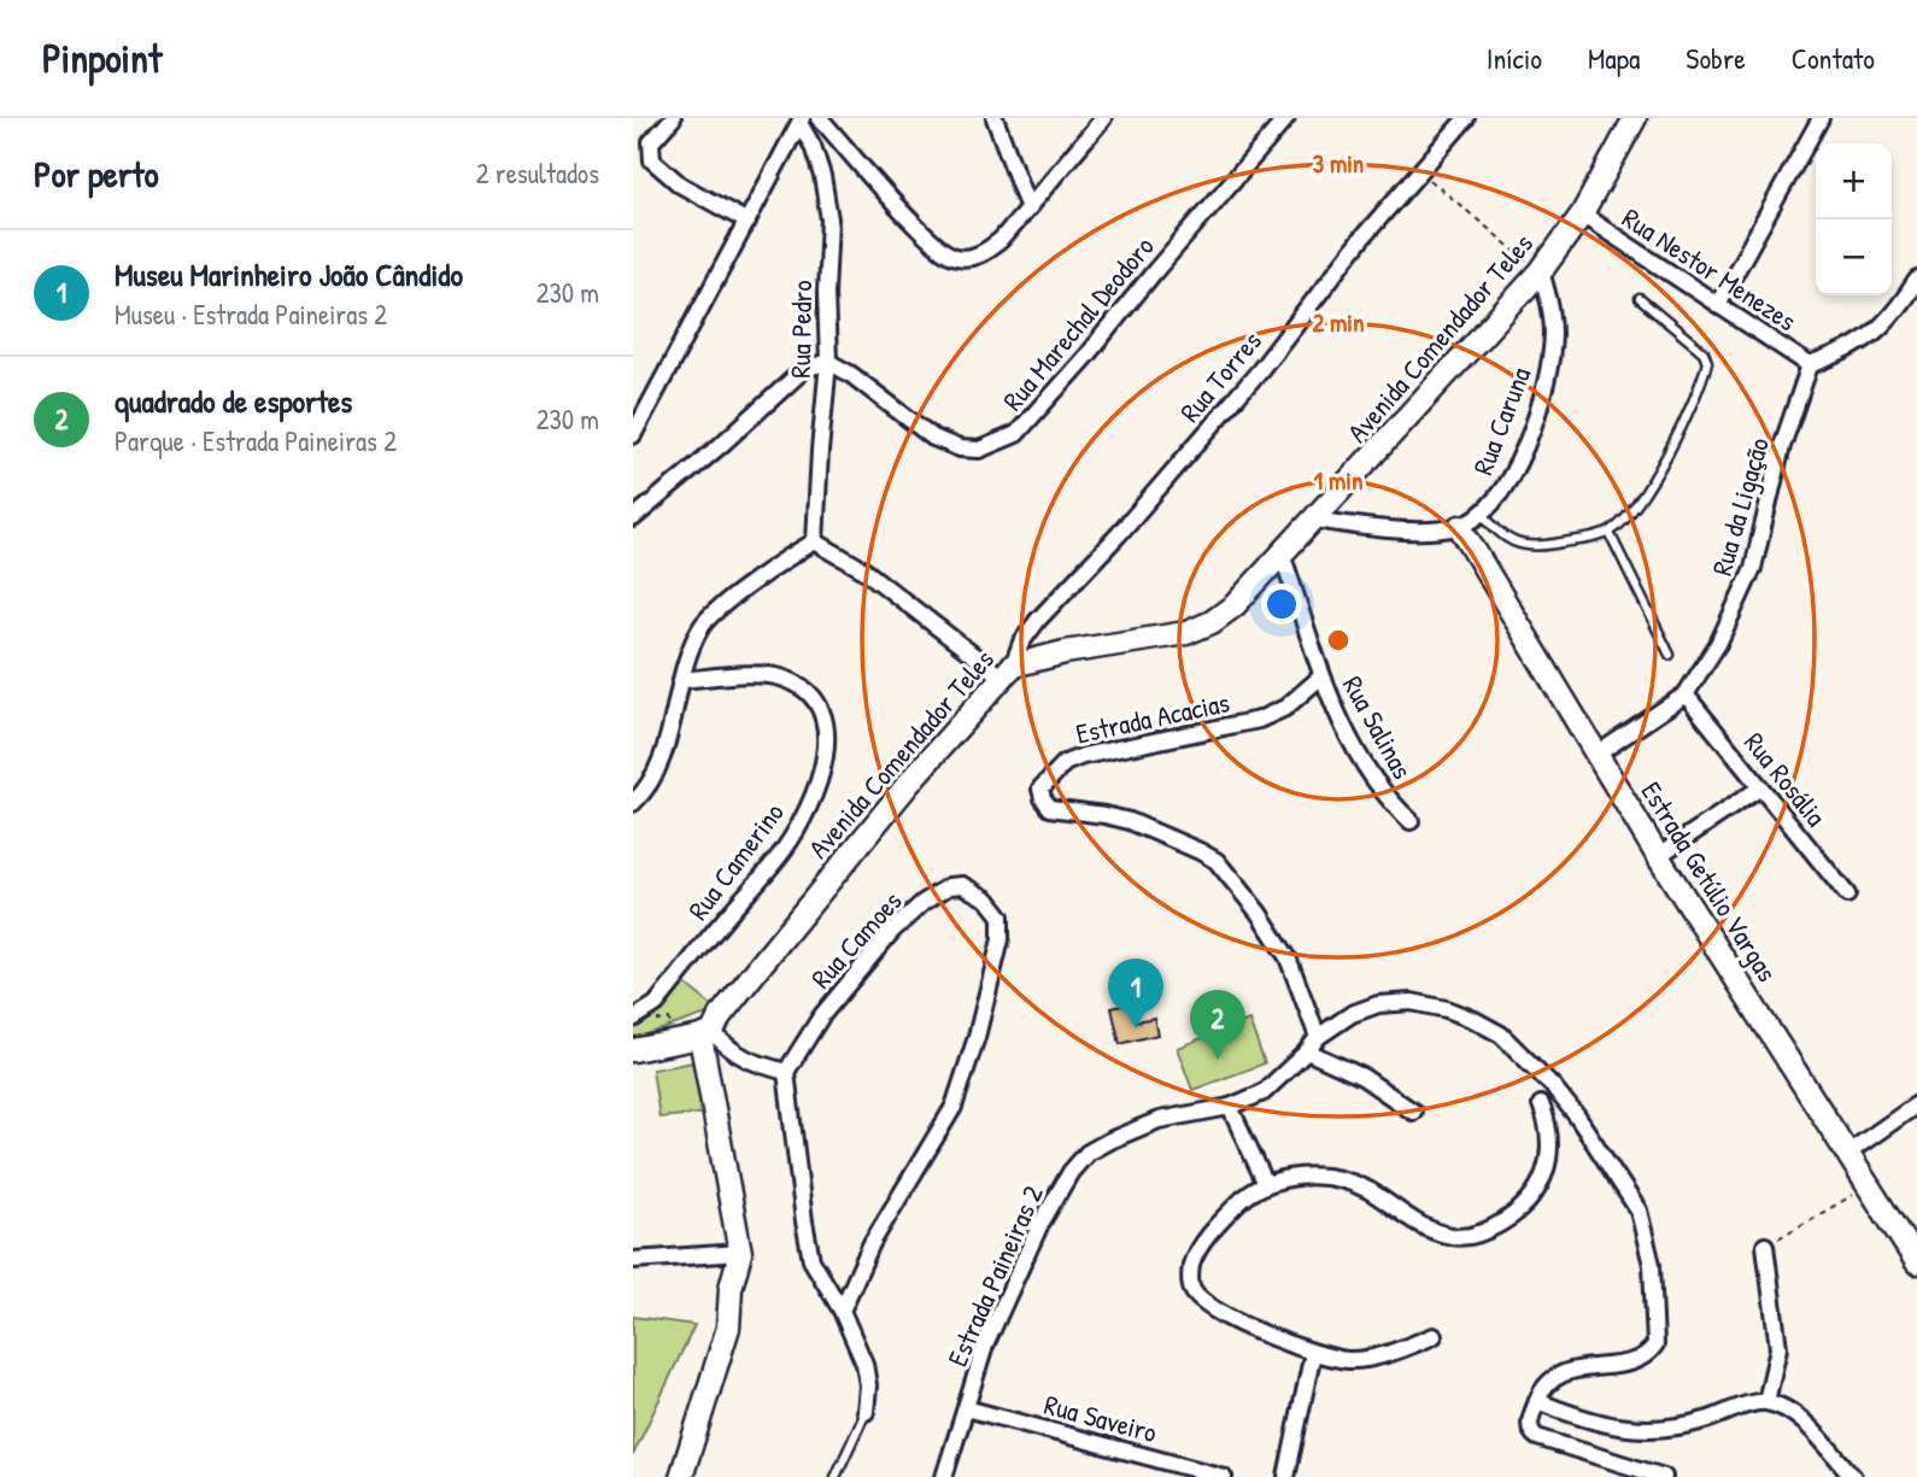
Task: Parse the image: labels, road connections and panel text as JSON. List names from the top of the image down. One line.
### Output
{"streets":{"main road":["Avenida Comendador Teles","Estrada Getúlio Vargas"],"street":["Rua Nestor Menezes","Rua Marechal Deodoro","Rua Pedro","Rua Torres","Rua Caruna","Rua da Ligação","Estrada Acacias","Rua Salinas","Rua Rosália","Rua Camerino","Rua Camoes","Estrada Paineiras 2","Rua Saveiro"]},"crossings":[["Rua Nestor Menezes","Avenida Comendador Teles"],["Rua Nestor Menezes","Rua da Ligação"],["Rua Marechal Deodoro","Rua Pedro"],["Avenida Comendador Teles","Rua Torres"],["Avenida Comendador Teles","Rua Caruna"],["Avenida Comendador Teles","Rua Salinas"],["Rua Caruna","Estrada Getúlio Vargas"],["Rua da Ligação","Rua Rosália"],["Rua da Ligação","Estrada Getúlio Vargas"],["Estrada Acacias","Rua Salinas"],["Estrada Acacias","Estrada Paineiras 2"],["Estrada Paineiras 2","Rua Saveiro"]],"page":{"header":"Pinpoint","nav":["Início","Mapa","Sobre","Contato"],"heading":["Por perto","2 resultados"],"map_buttons":["+","−"],"list":[{"mark":"1","name":"Museu Marinheiro João Cândido","note":"Museu · Estrada Paineiras 2","value":"230 m"},{"mark":"2","name":"quadrado de esportes","note":"Parque · Estrada Paineiras 2","value":"230 m"}],"pins":["1","2"]},"rings":["3 min","2 min","1 min"]}
